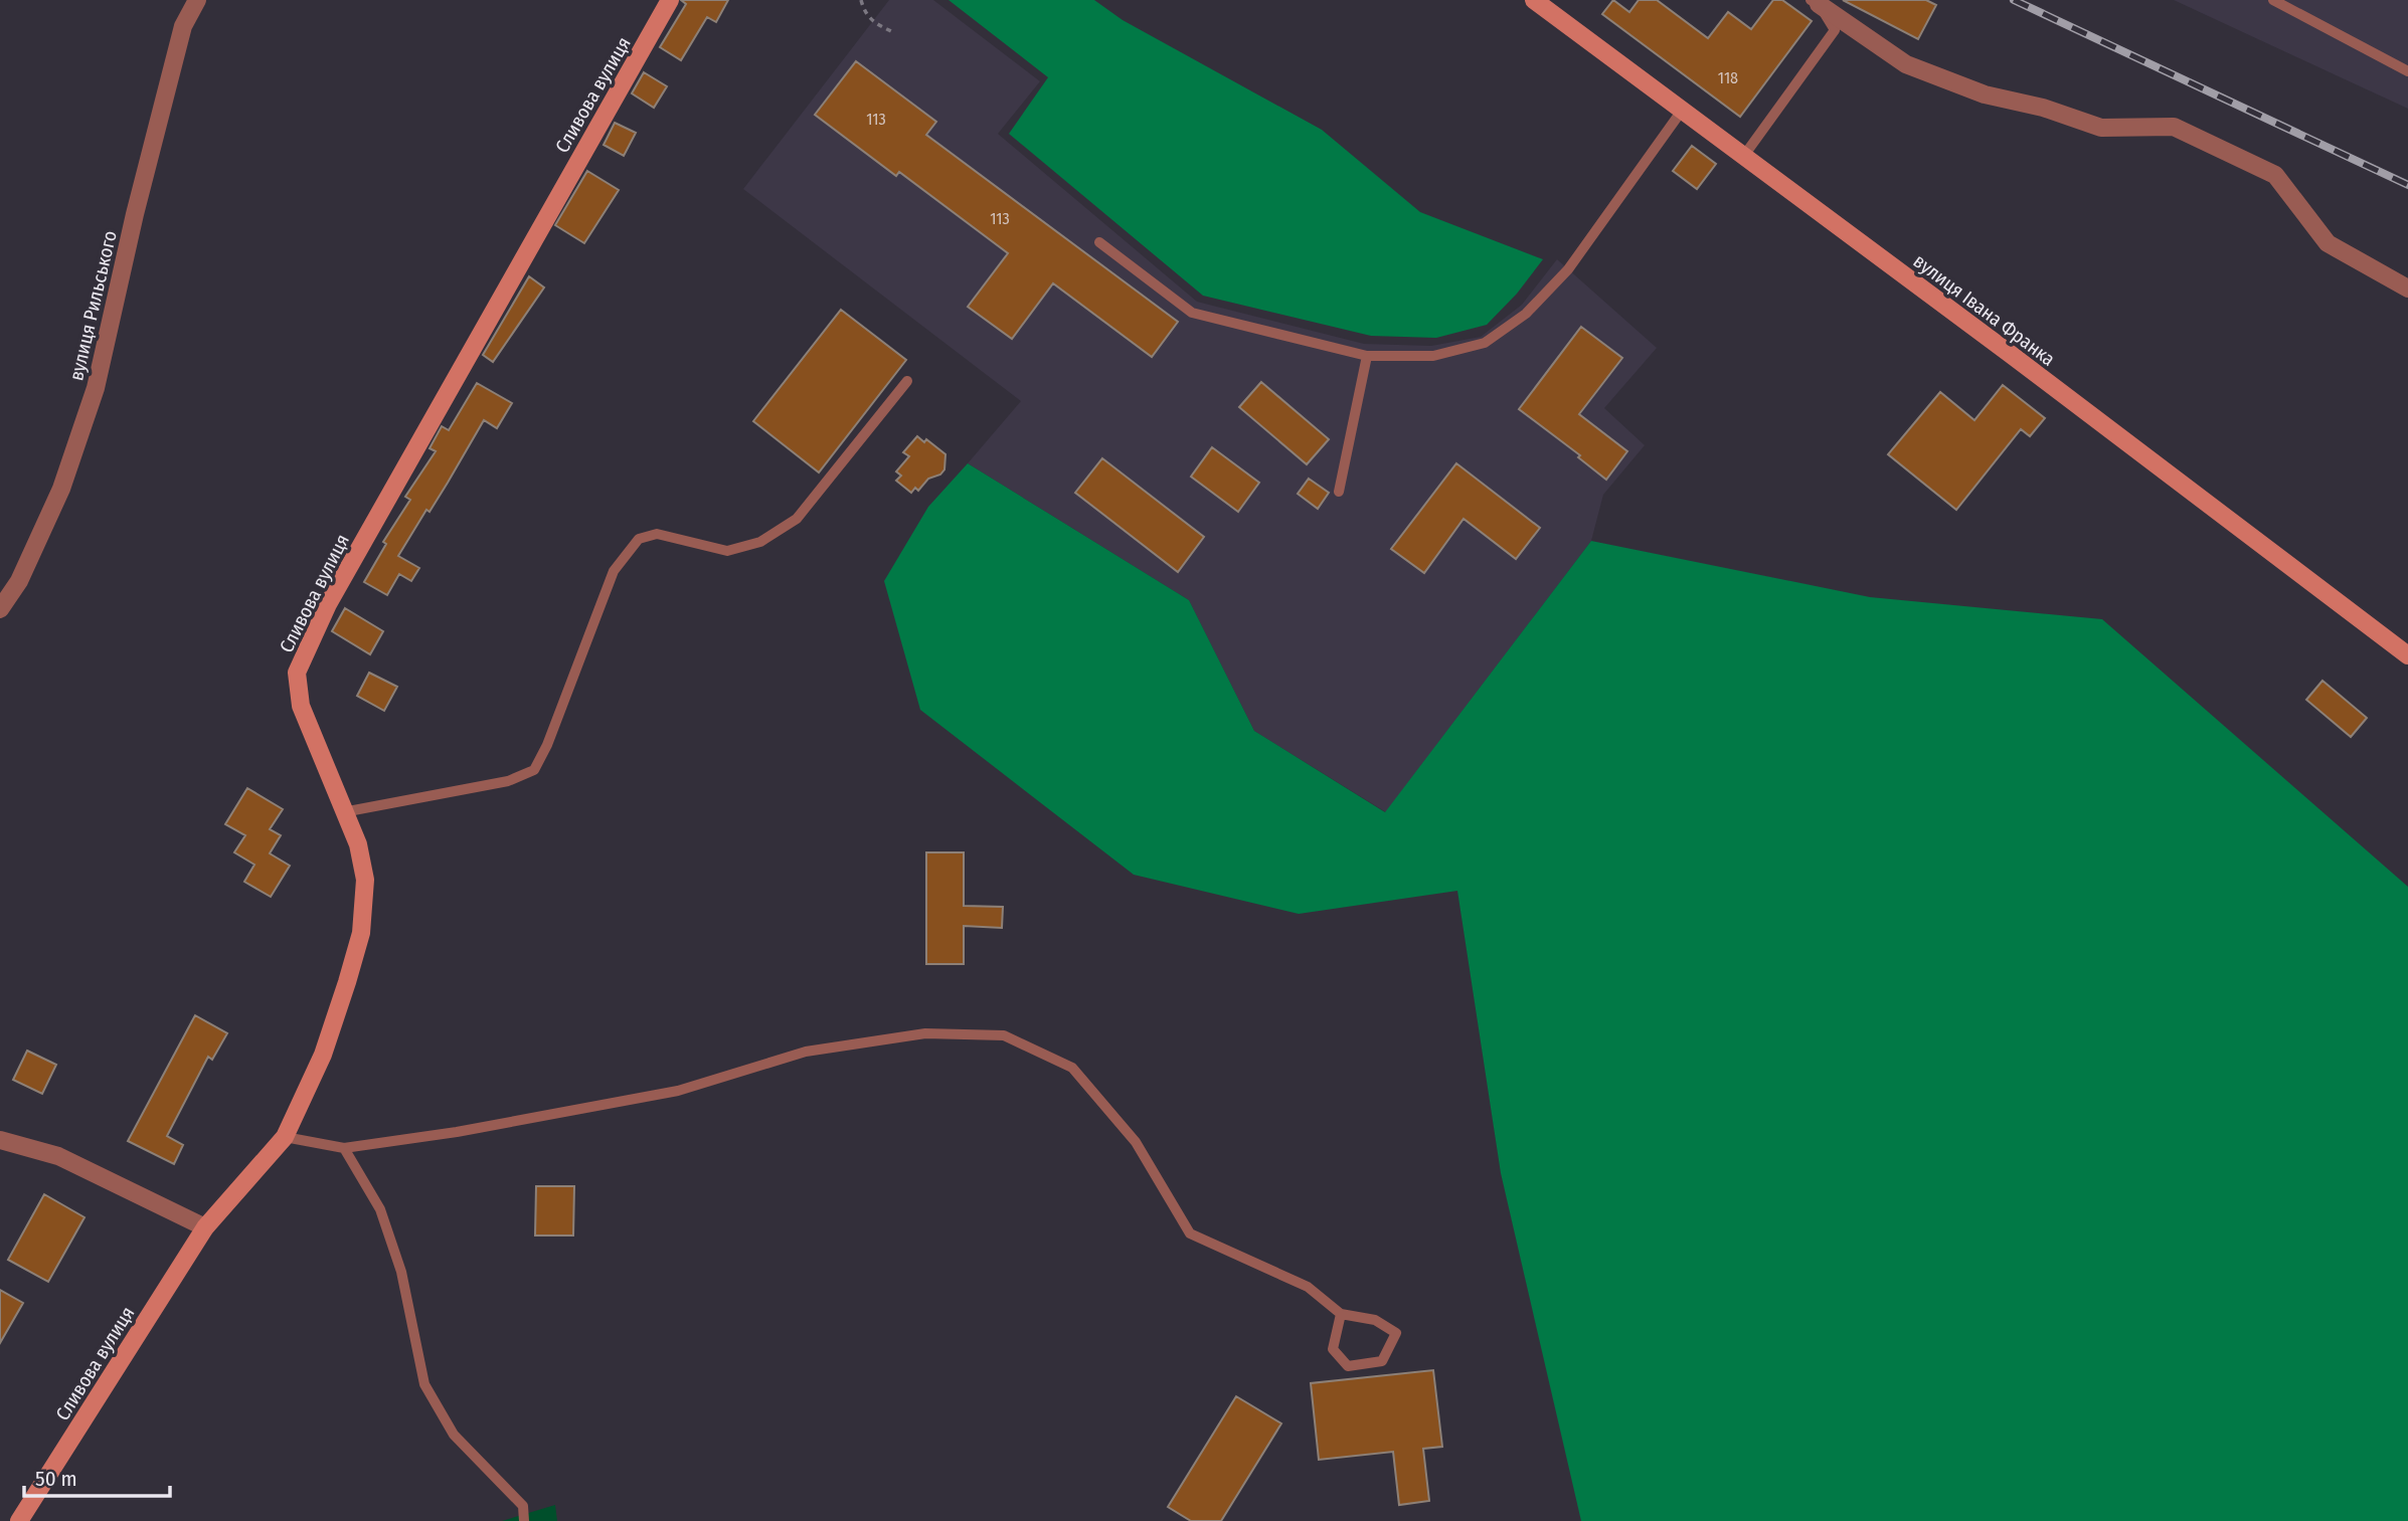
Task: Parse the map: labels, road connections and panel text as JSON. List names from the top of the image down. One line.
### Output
{"streets":{"street":["Сливова вулиця","вулиця Рильського","вулиця Івана Франка"]},"house_numbers":["118","113","113"],"scale_bar":"50 m"}
